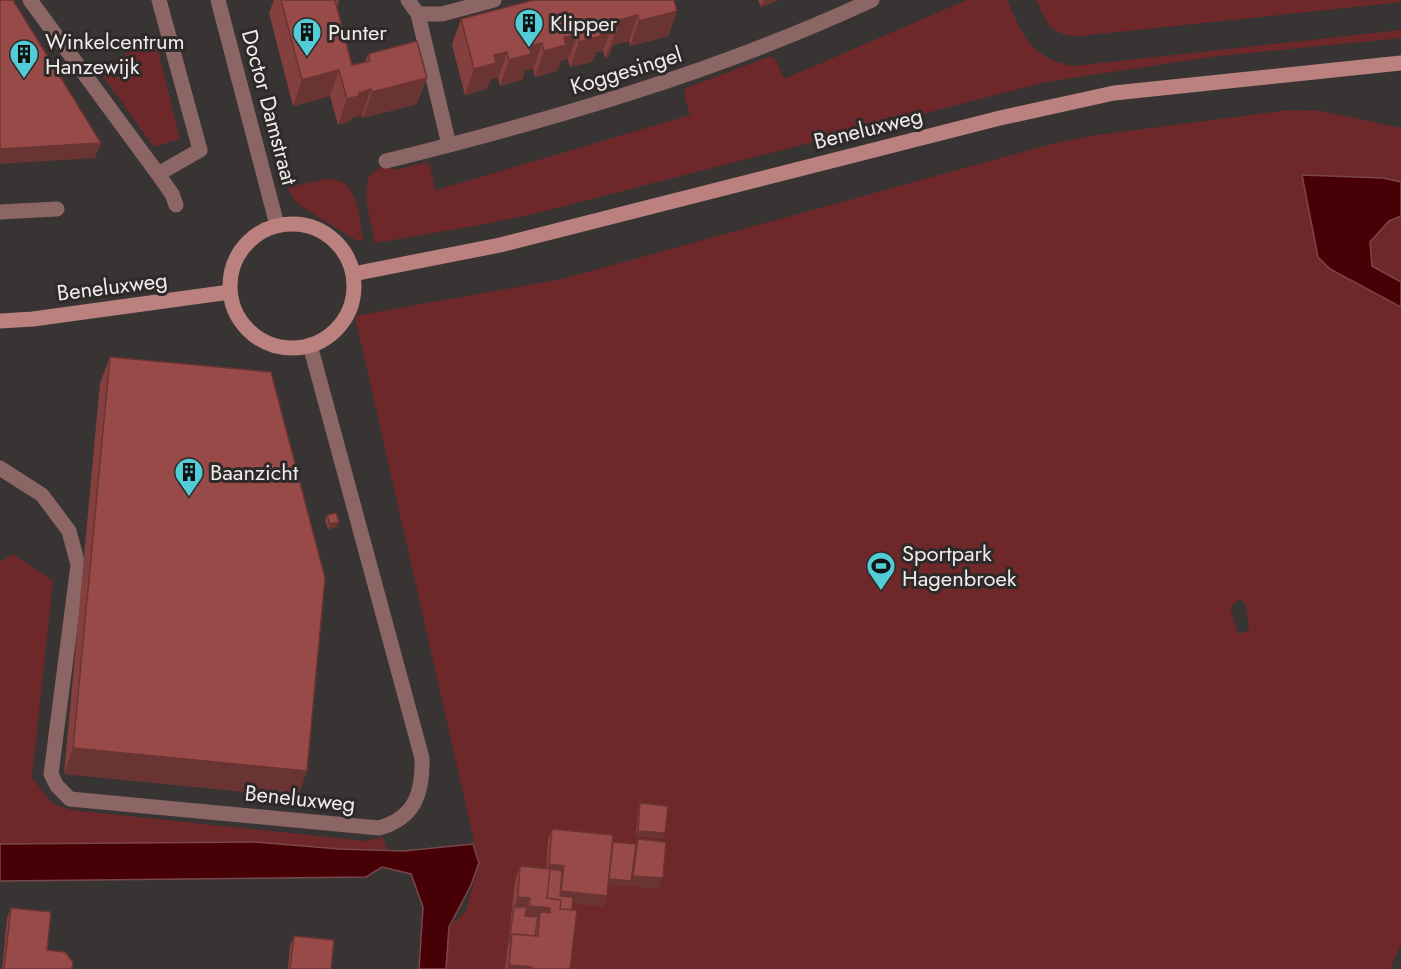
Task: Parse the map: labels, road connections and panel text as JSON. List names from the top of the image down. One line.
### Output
{"streets":{"street":["Koggesingel","Doctor Damstraat","Beneluxweg"]},"crossings":[["Doctor Damstraat","Beneluxweg"]],"places":{"building":["Klipper","Punter","Winkelcentrum Hanzewijk","Baanzicht"],"sports":["Sportpark Hagenbroek"]}}
